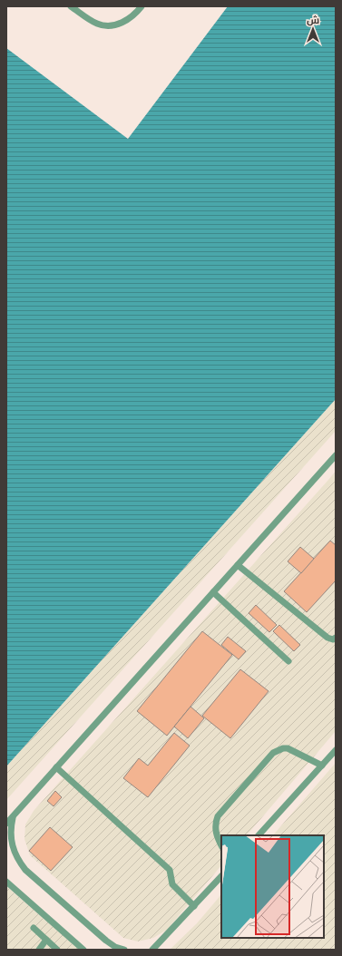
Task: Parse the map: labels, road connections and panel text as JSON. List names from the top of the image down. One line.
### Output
{"north":"top"}
